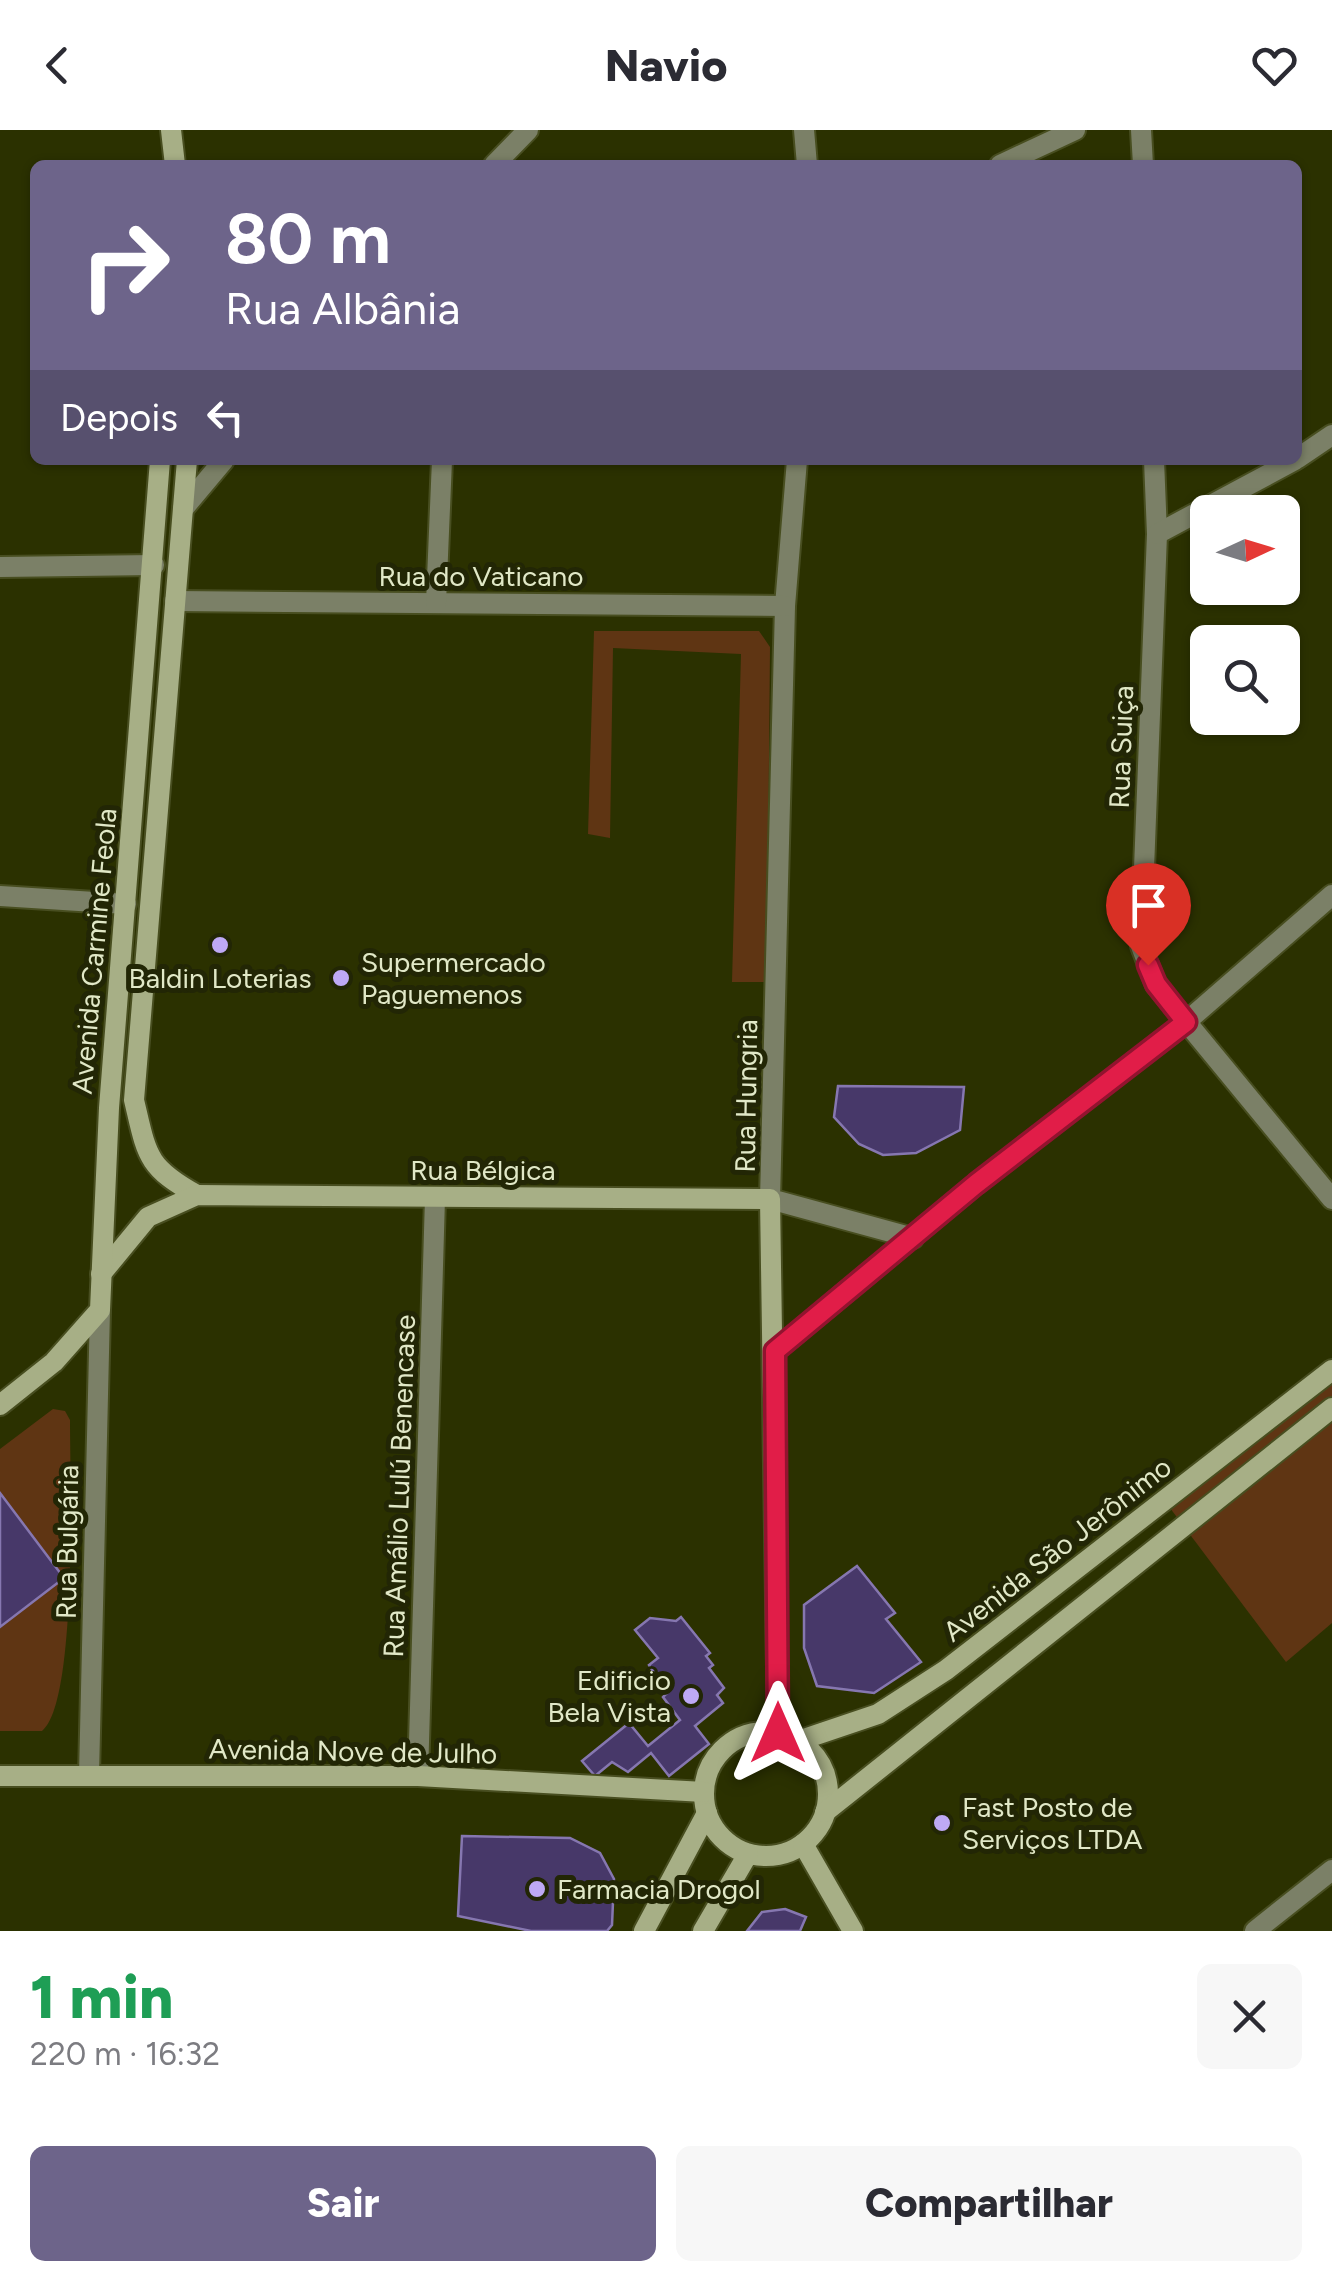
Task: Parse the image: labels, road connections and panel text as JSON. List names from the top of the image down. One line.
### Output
{"streets":{"main road":["Avenida Carmine Feola","Rua Hungria","Rua Bélgica","Avenida São Jerônimo","Avenida Nove de Julho"],"street":["Rua do Vaticano","Rua Suiça","Rua Amálio Lulú Benencase","Rua Bulgária"]},"crossings":[["Rua do Vaticano","Avenida Carmine Feola"],["Rua do Vaticano","Rua Hungria"],["Avenida Carmine Feola","Rua Bélgica"],["Avenida Carmine Feola","Rua Bulgária"],["Rua Hungria","Rua Bélgica"],["Rua Hungria","Avenida São Jerônimo"],["Rua Hungria","Avenida Nove de Julho"],["Rua Bélgica","Rua Amálio Lulú Benencase"],["Rua Amálio Lulú Benencase","Avenida Nove de Julho"],["Rua Bulgária","Avenida Nove de Julho"],["Avenida São Jerônimo","Avenida Nove de Julho"]],"places":["Baldin Loterias","Supermercado Paguemenos","Edificio Bela Vista","Fast Posto de Serviços LTDA","Farmacia Drogol"],"north":"right","page":{"header":"Navio","turn":["80 m","Rua Albânia"],"then":"Depois","heading":["1 min","220 m · 16:32"],"buttons":["Sair","Compartilhar"]}}
